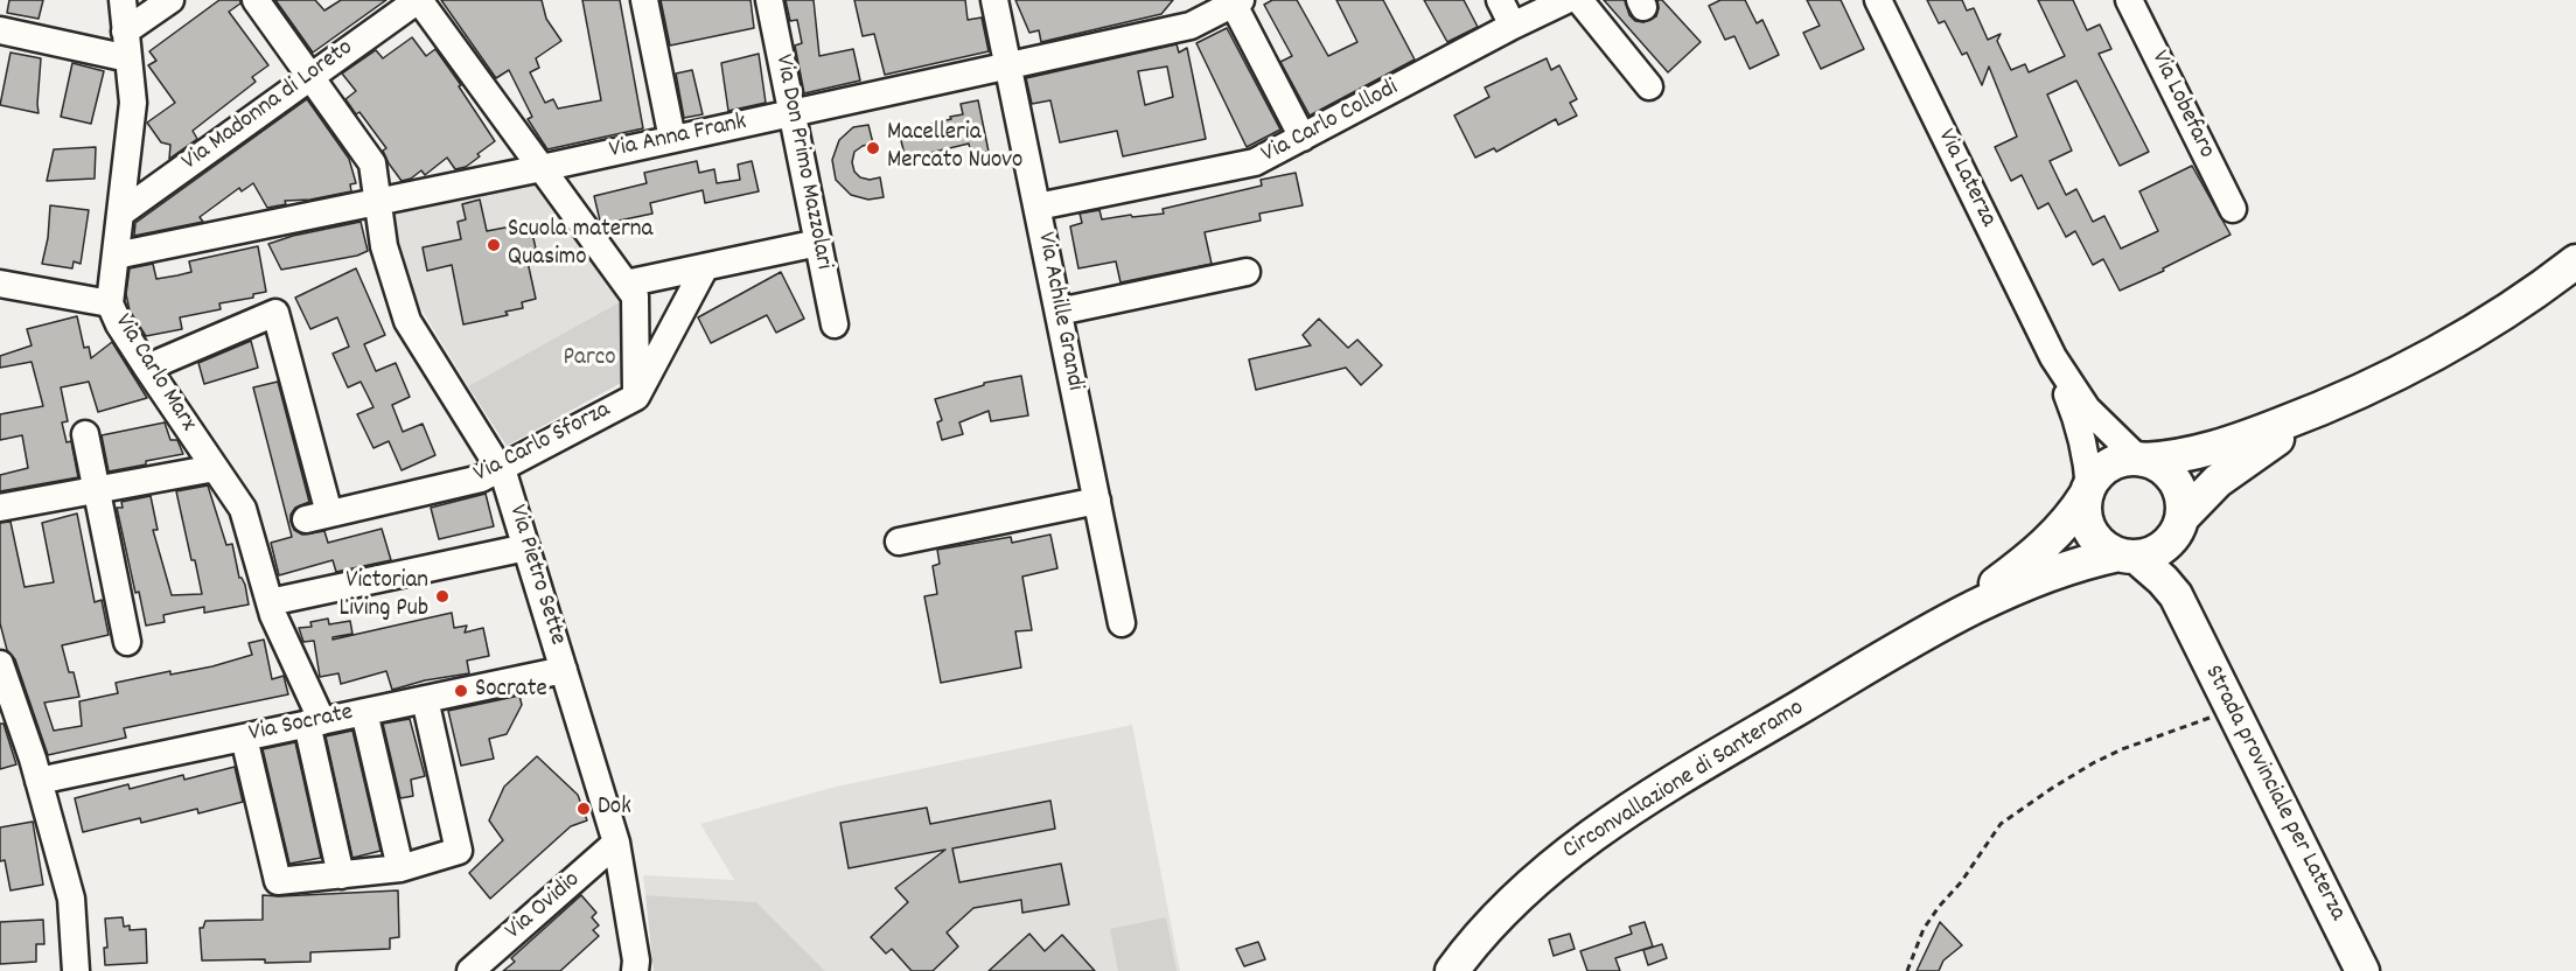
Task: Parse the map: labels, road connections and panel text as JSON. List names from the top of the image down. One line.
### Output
{"streets":{"main road":["Circonvallazione di Santeramo","Strada provinciale per Laterza"],"street":["Via Lobefaro","Via Madonna di Loreto","Via Carlo Collodi","Via Anna Frank","Via Don Primo Mazzolari","Via Laterza","Via Achille Grandi","Via Carlo Marx","Via Carlo Sforza","Via Pietro Sette","Via Socrate","Via Ovidio"]},"crossings":[["Via Madonna di Loreto","Via Carlo Marx"],["Via Madonna di Loreto","Via Pietro Sette"],["Via Carlo Collodi","Via Achille Grandi"],["Via Anna Frank","Via Don Primo Mazzolari"],["Via Anna Frank","Via Achille Grandi"],["Via Anna Frank","Via Carlo Marx"],["Via Anna Frank","Via Pietro Sette"],["Via Carlo Marx","Via Carlo Sforza"],["Via Carlo Marx","Via Socrate"],["Via Carlo Sforza","Via Pietro Sette"],["Via Pietro Sette","Via Socrate"],["Via Pietro Sette","Via Ovidio"]],"parks":["Parco"],"places":["Macelleria Mercato Nuovo","Scuola materna Quasimo","Victorian Living Pub","Socrate","Dok"]}
